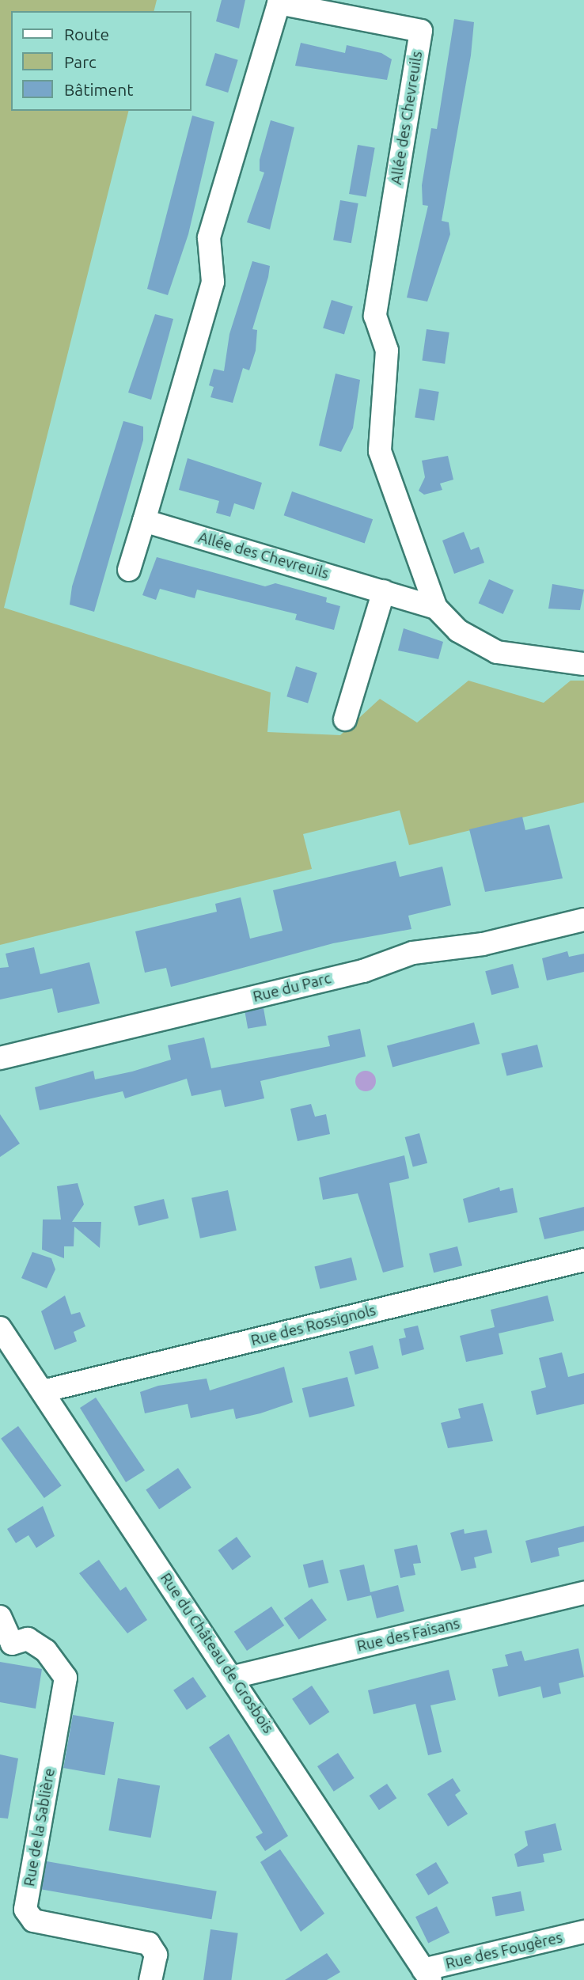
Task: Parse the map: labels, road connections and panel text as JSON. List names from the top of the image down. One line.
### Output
{"streets":{"street":["Allée des Chevreuils","Rue du Parc","Rue des Rossignols","Rue des Faisans","Rue du Château de Grosbois","Rue de la Sablière","Rue des Fougères"]},"crossings":[["Rue des Rossignols","Rue du Château de Grosbois"],["Rue des Faisans","Rue du Château de Grosbois"],["Rue du Château de Grosbois","Rue des Fougères"]],"legend":["Route","Parc","Bâtiment"]}
